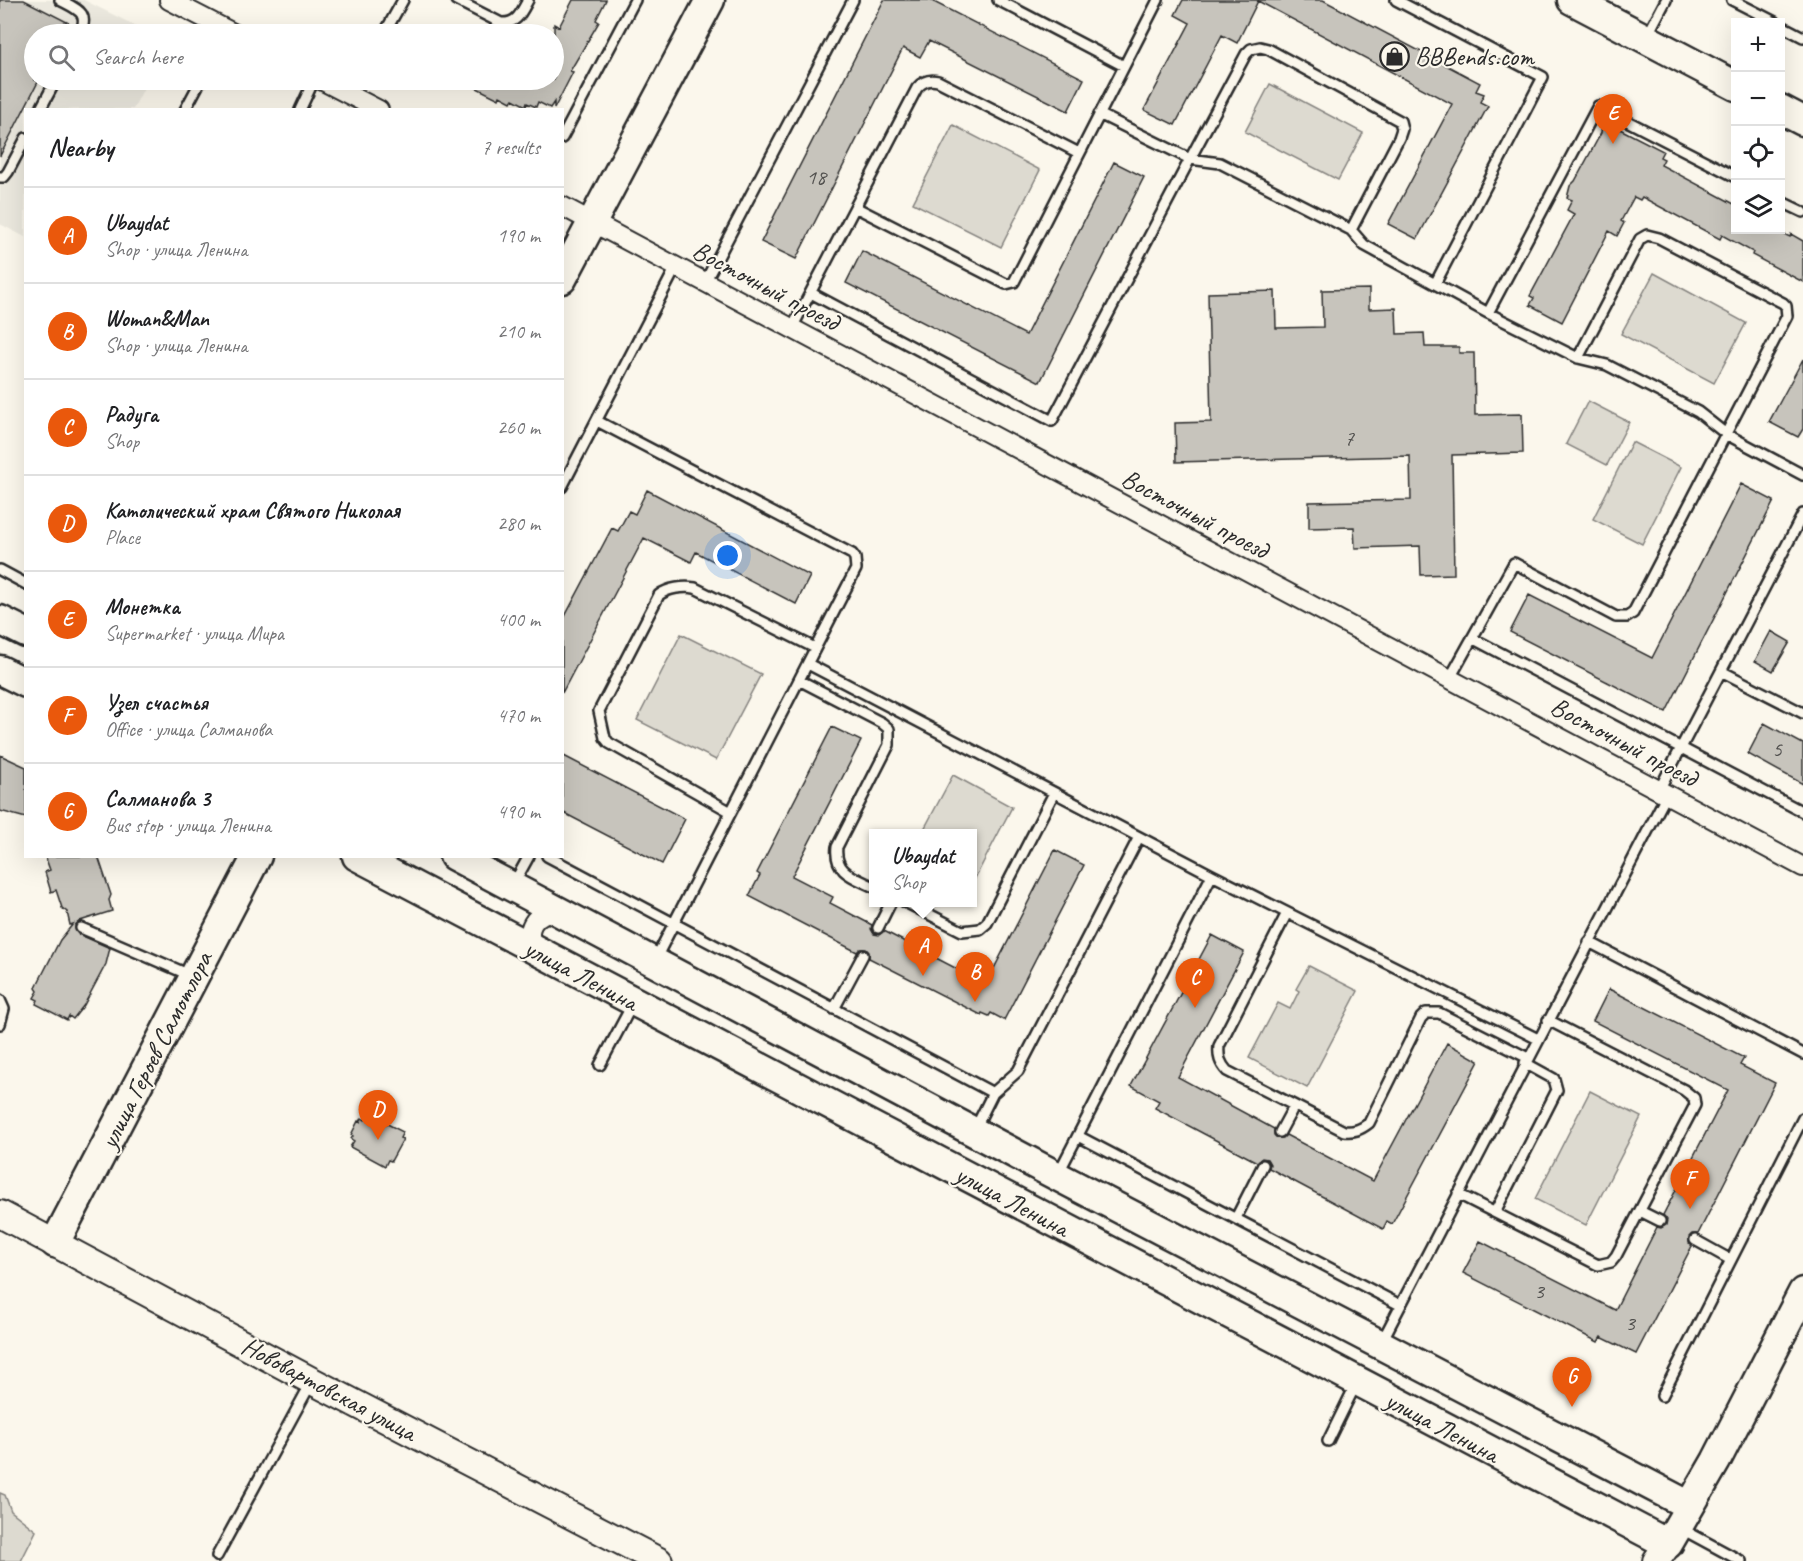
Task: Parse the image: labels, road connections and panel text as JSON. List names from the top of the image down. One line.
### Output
{"streets":{"main road":["улица Ленина","улица Героев Самотлора","Нововартовская улица"],"street":["Восточный проезд"]},"crossings":[["улица Героев Самотлора","Нововартовская улица"]],"places":{"shop":["BBBends.com"]},"house_numbers":["18","7","5","3","3"],"page":{"map_buttons":["+","−"],"search":"Search here","pins":["E","A","B","C","D","F","G"],"heading":["Nearby","7 results"],"list":[{"mark":"A","name":"Ubaydat","note":"Shop · улица Ленина","value":"190 m"},{"mark":"B","name":"Woman&Man","note":"Shop · улица Ленина","value":"210 m"},{"mark":"C","name":"Радуга","note":"Shop","value":"260 m"},{"mark":"D","name":"Католический храм Святого Николая","note":"Place","value":"280 m"},{"mark":"E","name":"Монетка","note":"Supermarket · улица Мира","value":"400 m"},{"mark":"F","name":"Узел счастья","note":"Office · улица Салманова","value":"470 m"},{"mark":"G","name":"Салманова 3","note":"Bus stop · улица Ленина","value":"490 m"}],"popup":["Ubaydat","Shop"]}}
